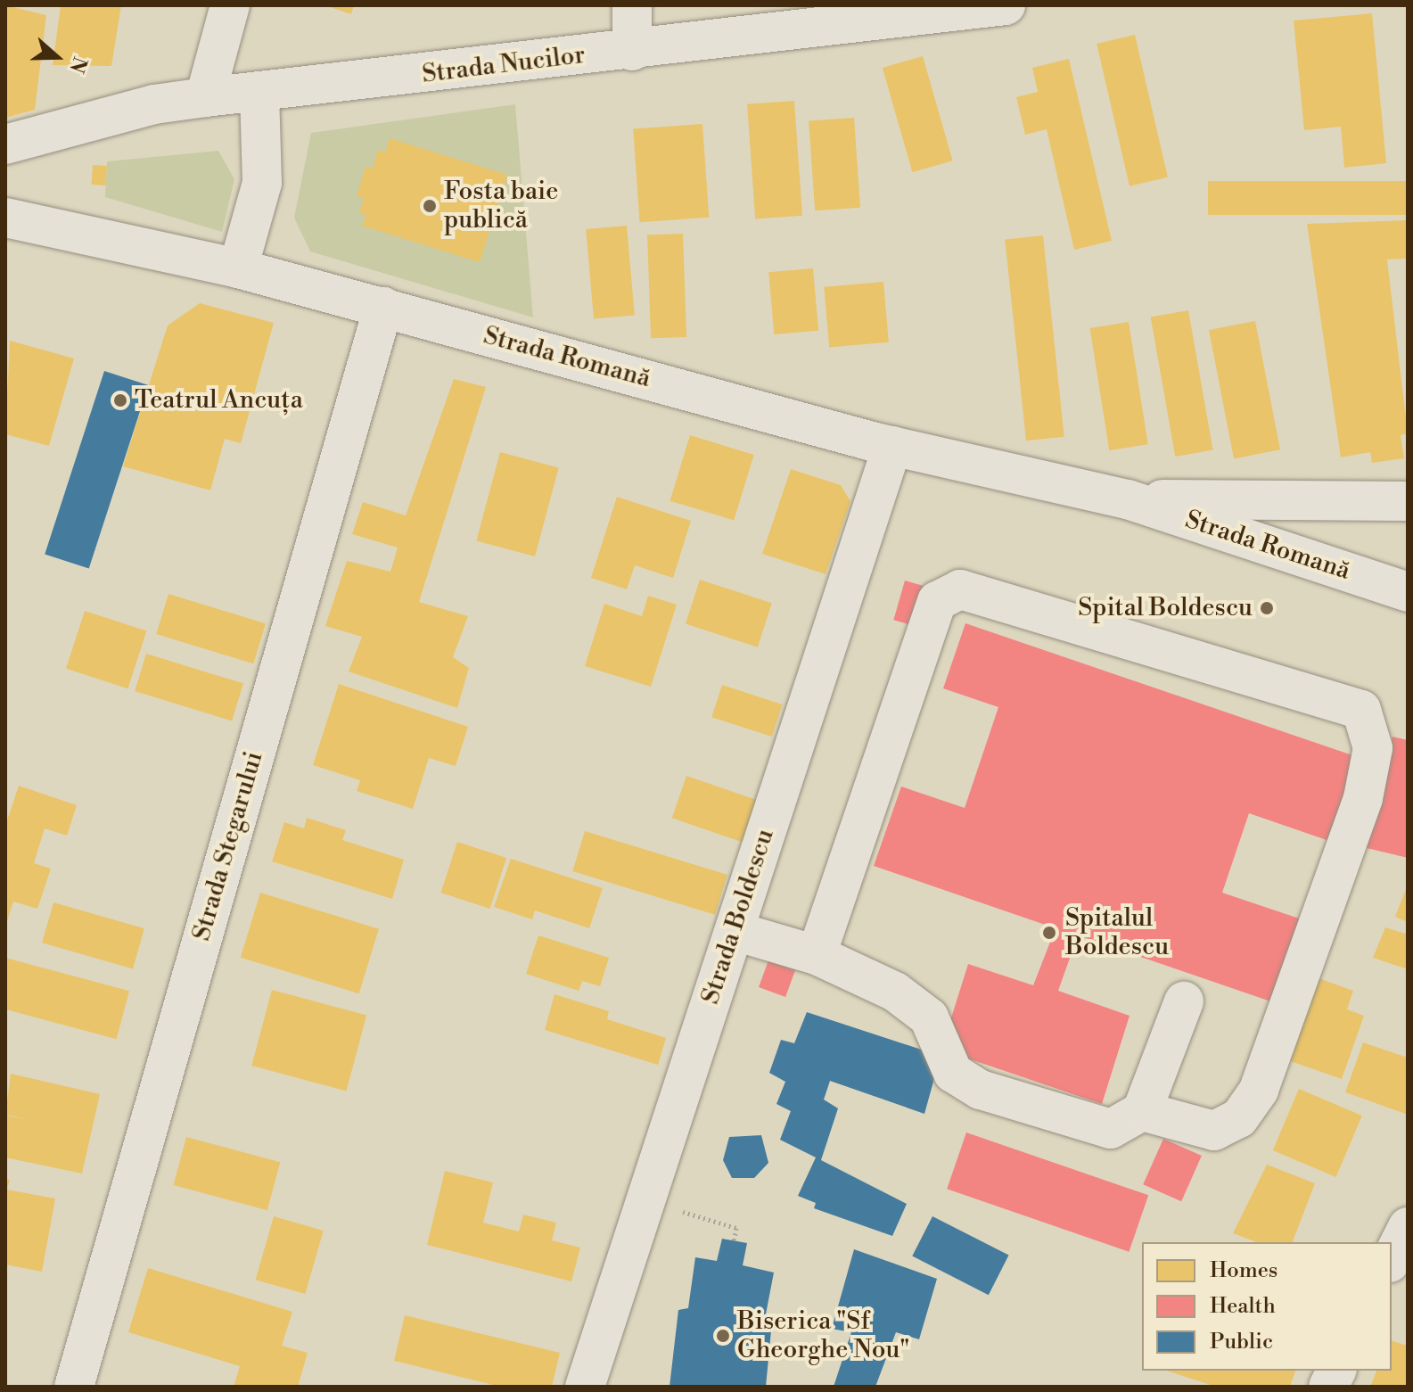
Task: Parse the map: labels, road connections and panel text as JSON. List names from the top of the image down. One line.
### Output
{"streets":{"street":["Strada Nucilor","Strada Romană","Strada Stegarului","Strada Boldescu"]},"crossings":[["Strada Romană","Strada Stegarului"],["Strada Romană","Strada Boldescu"]],"places":["Fosta baie publică","Teatrul Ancuța","Spital Boldescu","Spitalul Boldescu","Biserica \"Sf Gheorghe Nou\""],"legend":["Homes","Health","Public"],"north":"right"}
